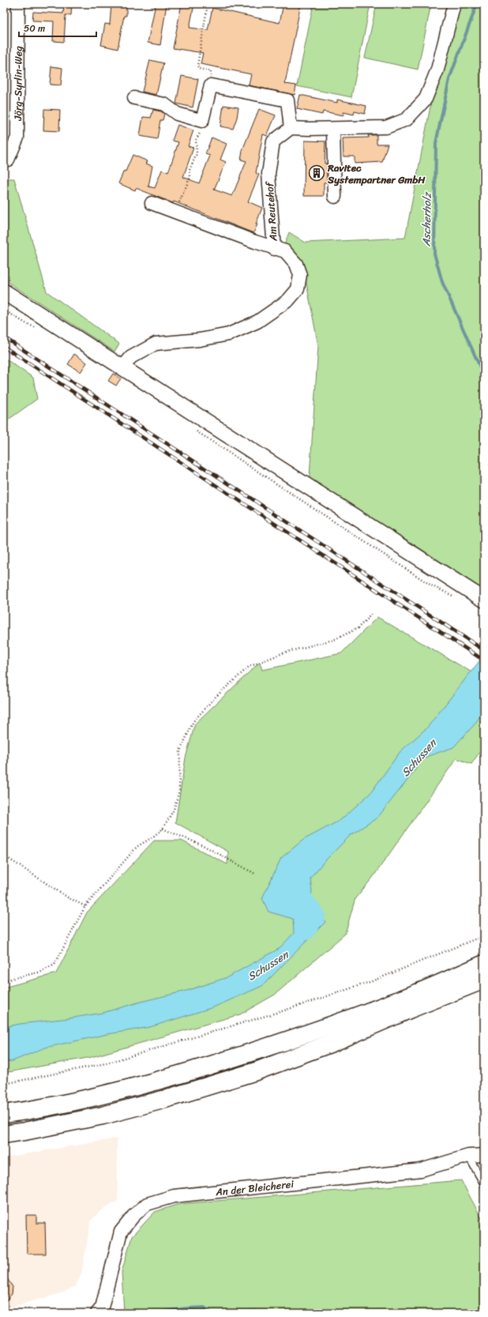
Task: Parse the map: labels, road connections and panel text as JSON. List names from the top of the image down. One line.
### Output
{"streets":{"street":["Jörg-Syrlin-Weg","Am Reutehof","An der Bleicherei"]},"water":["Ascherholz","Schussen"],"places":{"building":["Ravitec Systempartner GmbH"]},"scale_bar":"50 m"}
